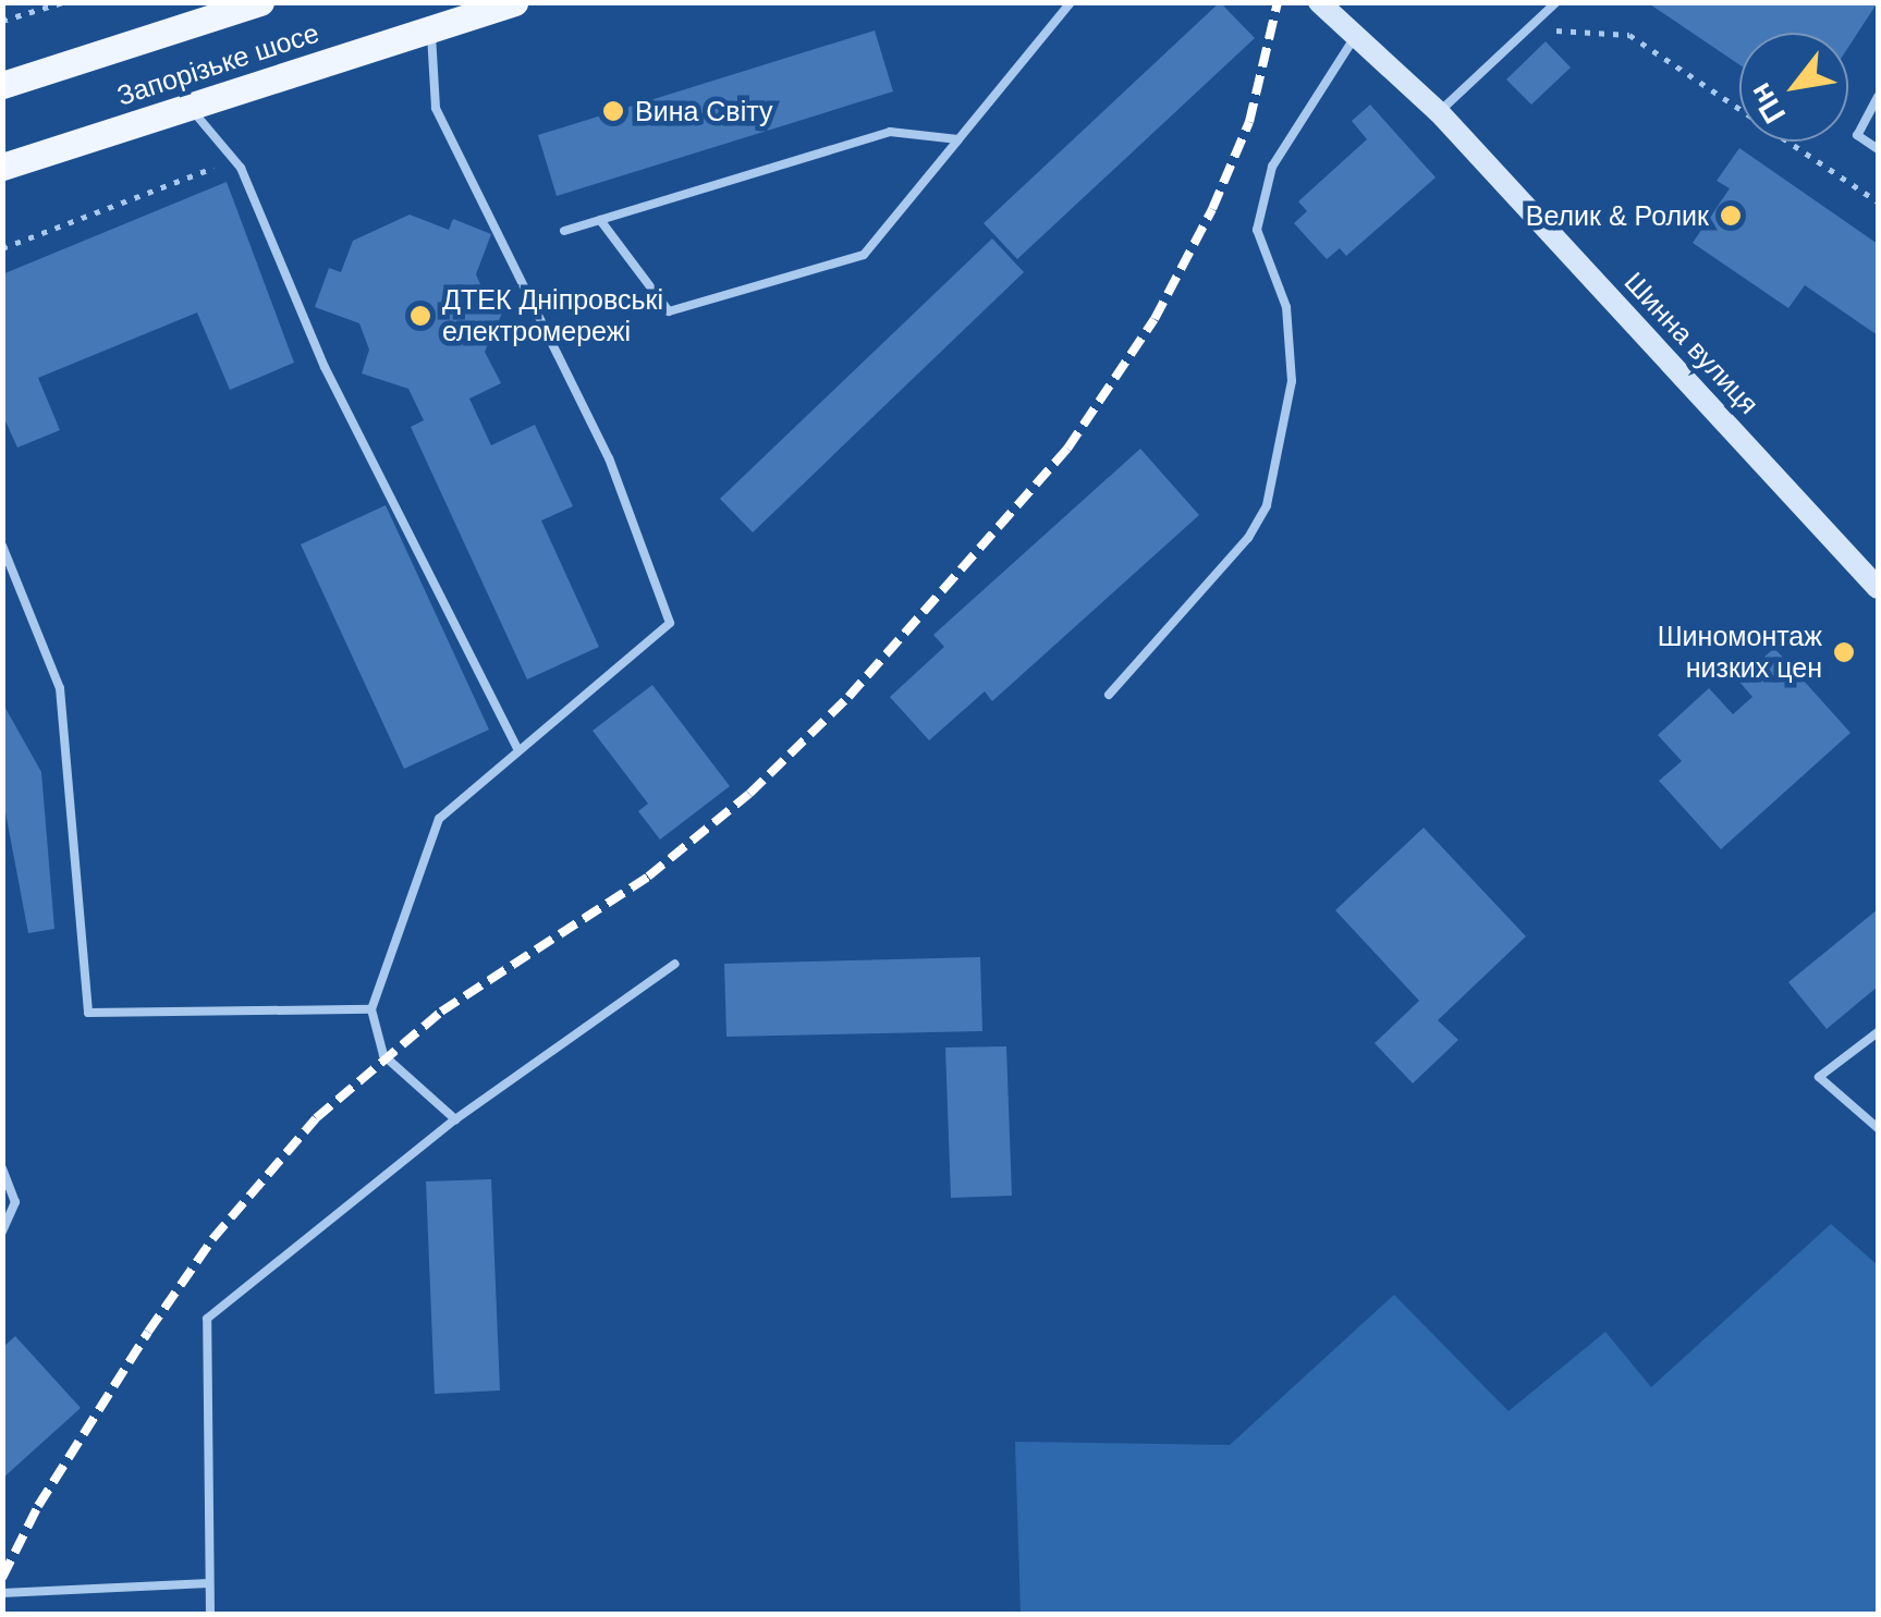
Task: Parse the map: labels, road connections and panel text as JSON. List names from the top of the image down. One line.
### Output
{"streets":{"main road":["Запорізьке шосе"],"street":["Шинна вулиця"]},"places":["Вина Світу","Велик & Ролик","ДТЕК Дніпровські електромережі","Шиномонтаж низких цен"],"north":"bottom left"}
